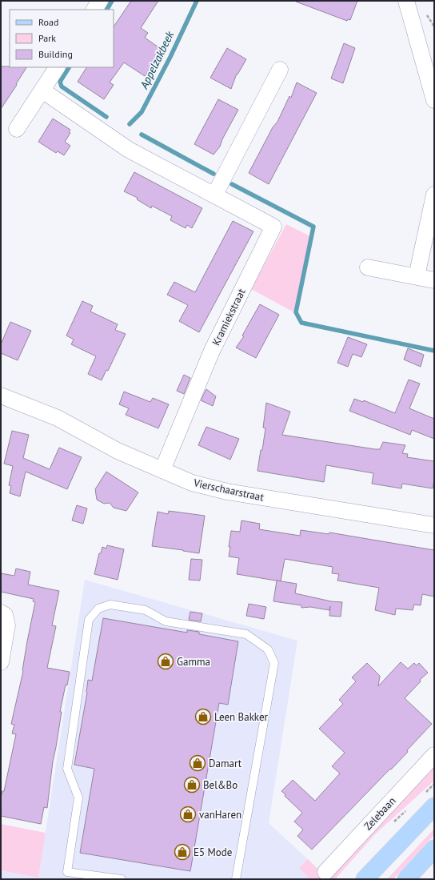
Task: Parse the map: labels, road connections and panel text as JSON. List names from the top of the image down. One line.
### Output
{"streets":{"street":["Kramiekstraat","Vierschaarstraat","Zelebaan"]},"crossings":[["Kramiekstraat","Vierschaarstraat"]],"water":["Appelzakbeek"],"places":{"shop":["Gamma","Leen Bakker","Damart","Bel&Bo","vanHaren","E5 Mode"]},"legend":["Road","Park","Building"]}
